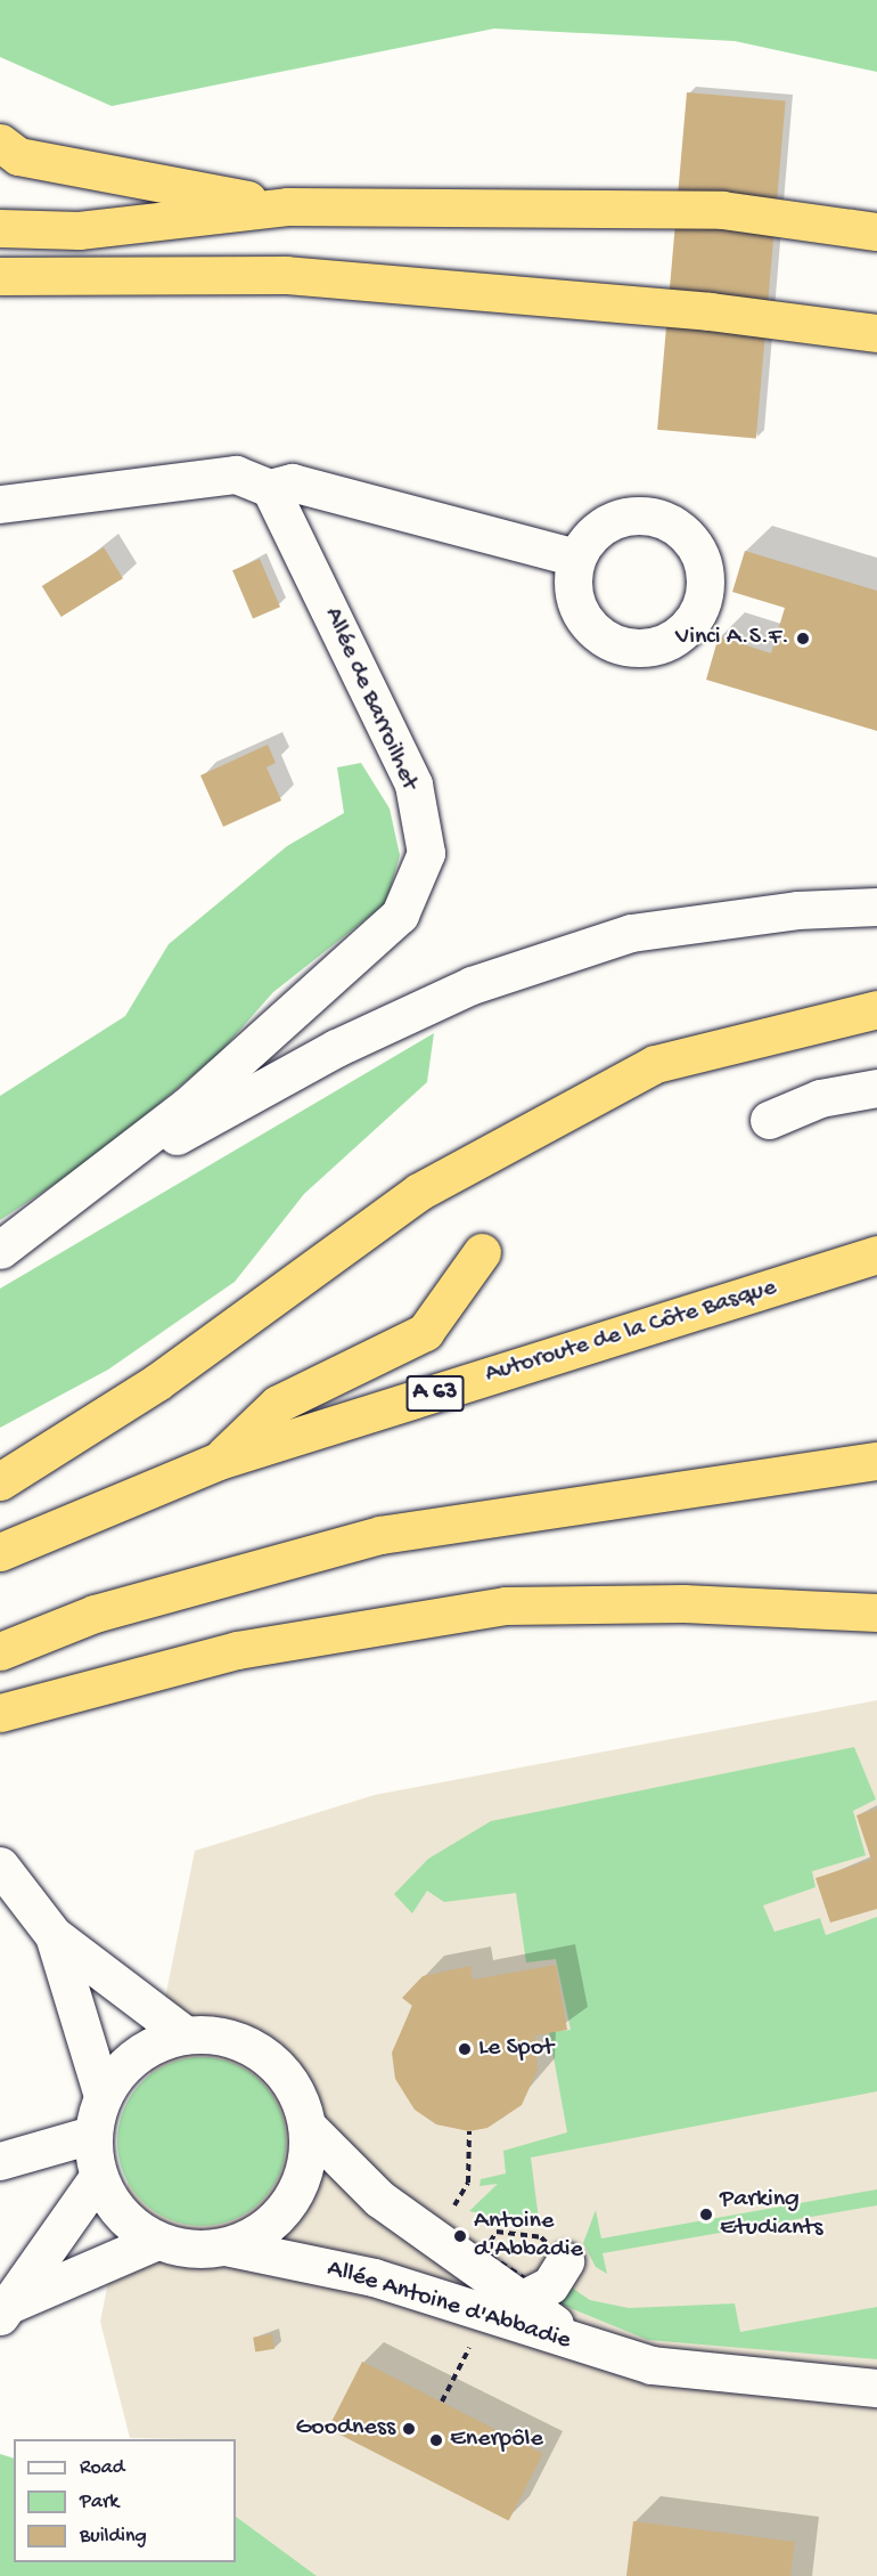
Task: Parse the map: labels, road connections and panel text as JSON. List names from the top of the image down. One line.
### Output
{"streets":{"highway":["Autoroute de la Côte Basque","A 63"],"street":["Allée de Barroilhet","Allée Antoine d'Abbadie"]},"places":["Vinci A.S.F.","Le Spot","Parking Etudiants","Antoine d'Abbadie","Goodness","Enerpôle"],"legend":["Road","Park","Building"]}
